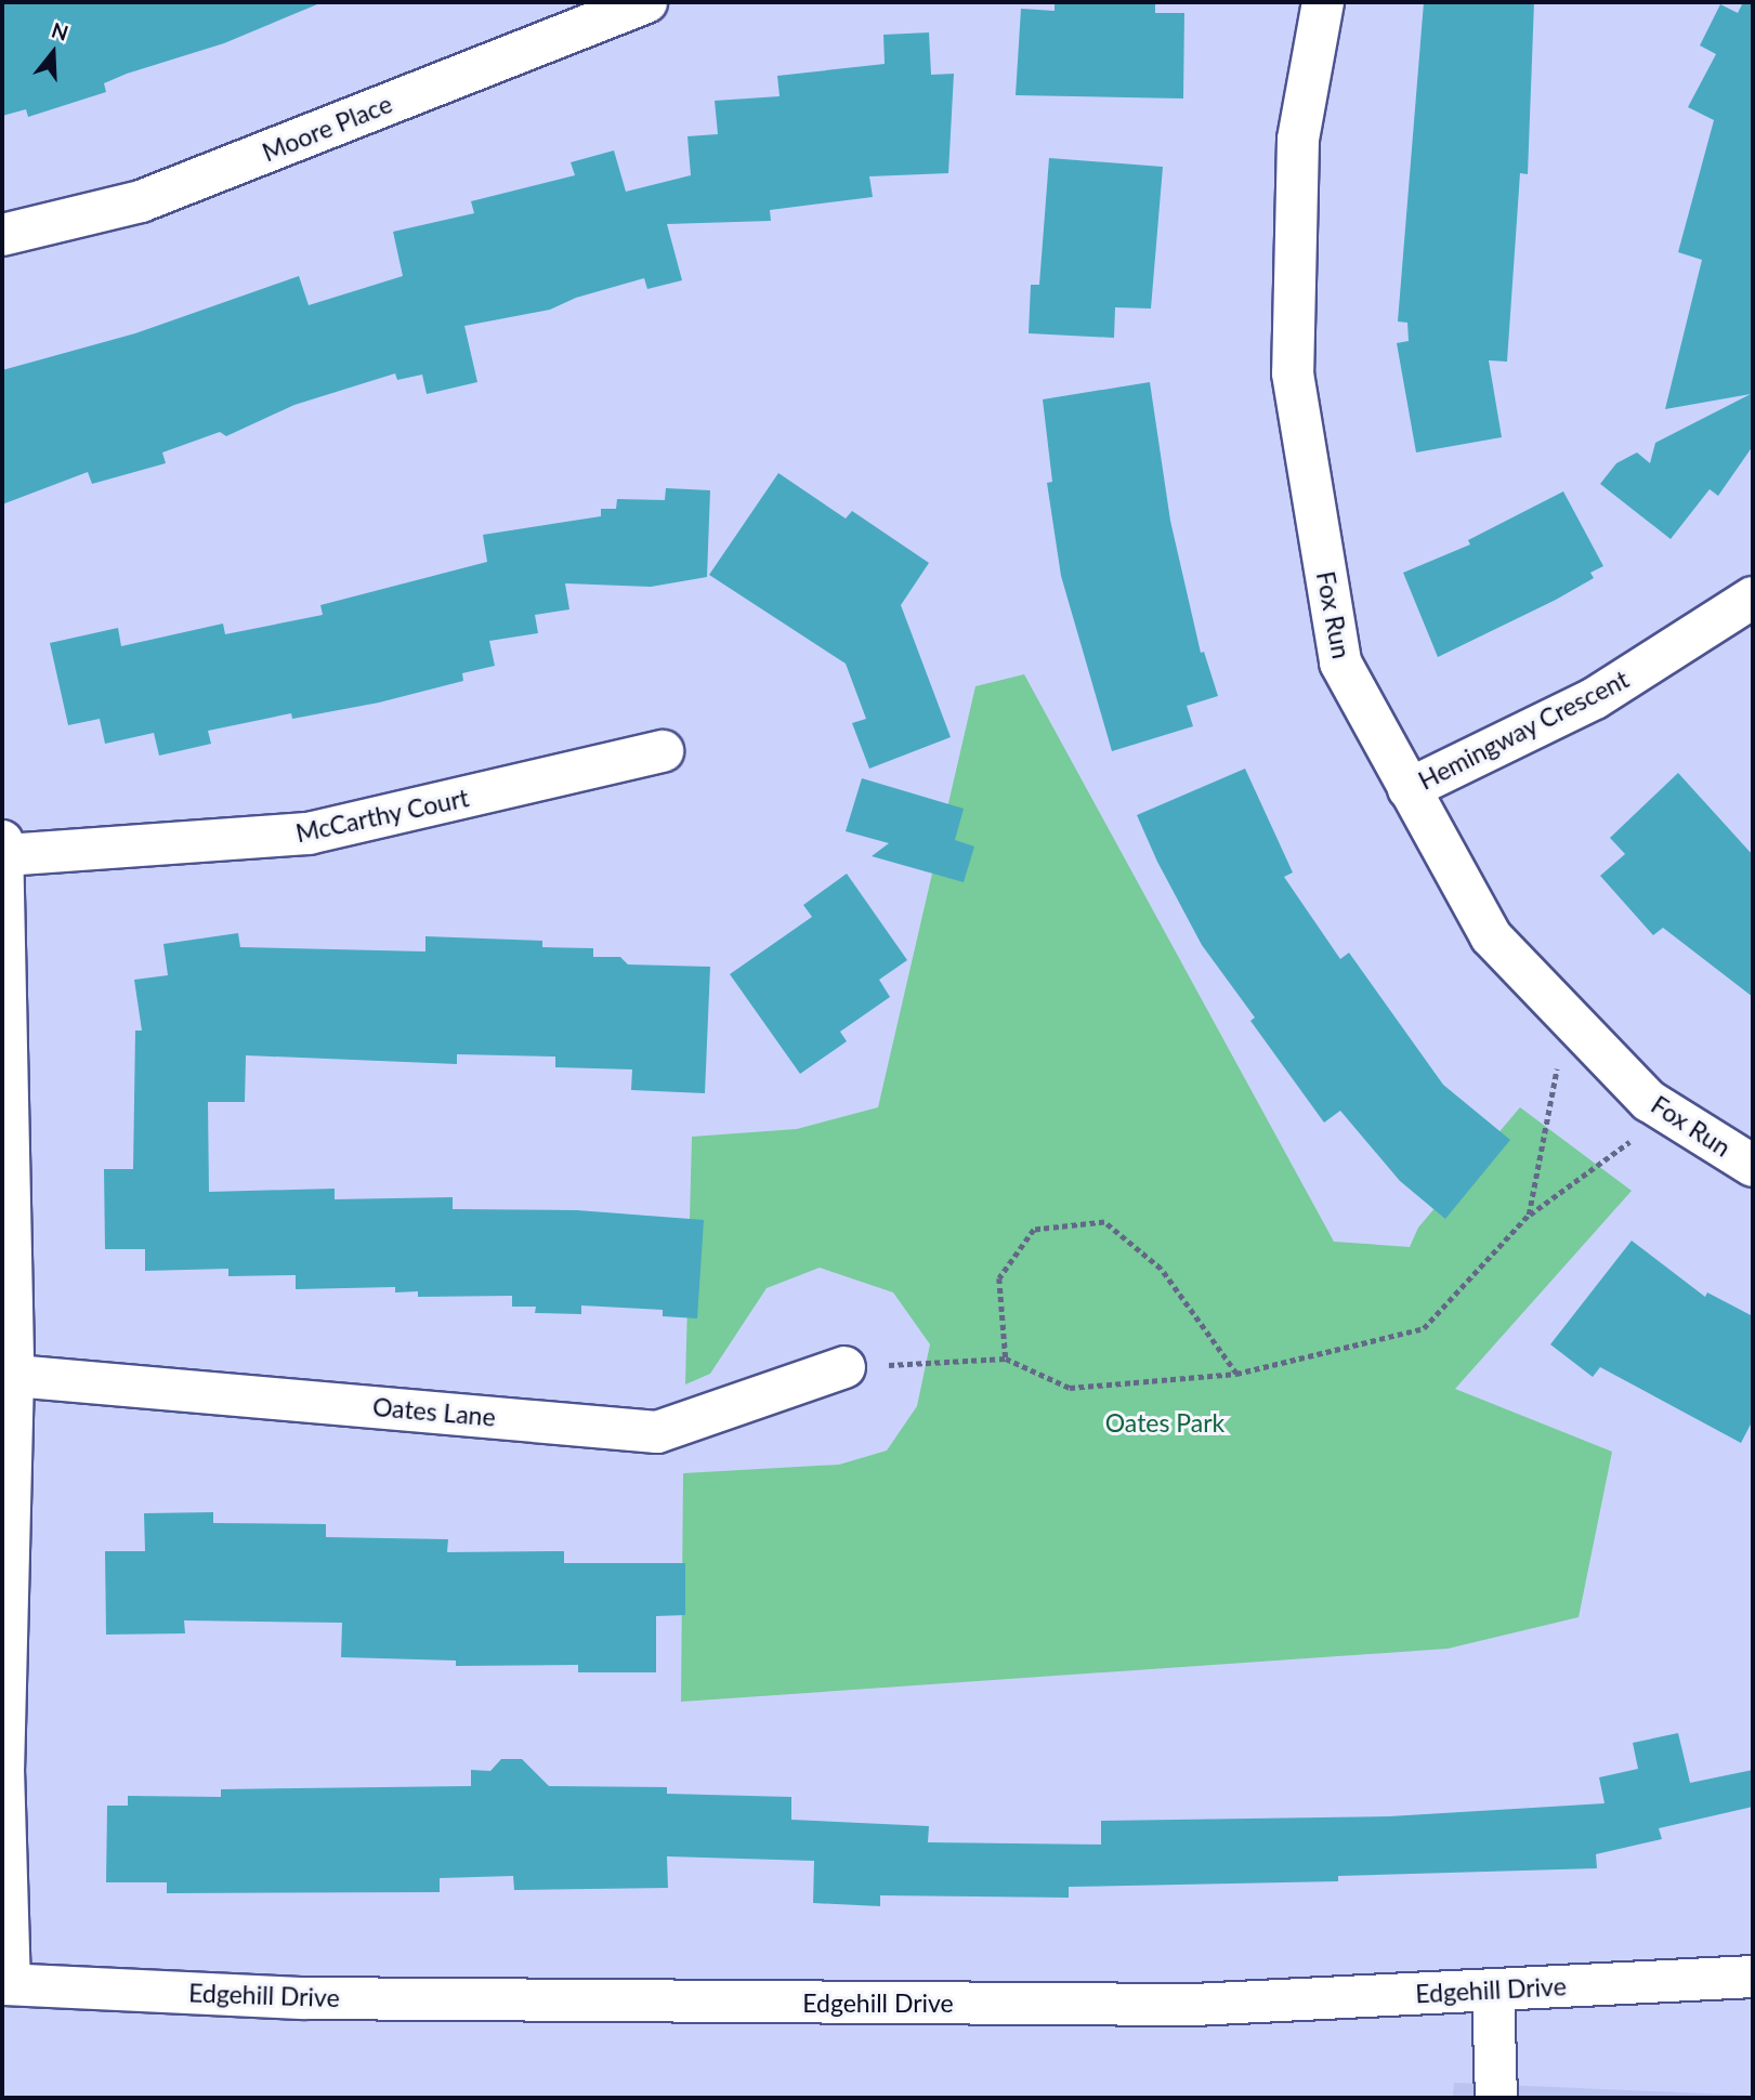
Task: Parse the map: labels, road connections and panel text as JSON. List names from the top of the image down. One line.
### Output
{"streets":{"street":["Moore Place","Fox Run","Hemingway Crescent","McCarthy Court","Oates Lane","Edgehill Drive"]},"crossings":[["Fox Run","Hemingway Crescent"]],"parks":["Oates Park"],"north":"top"}
